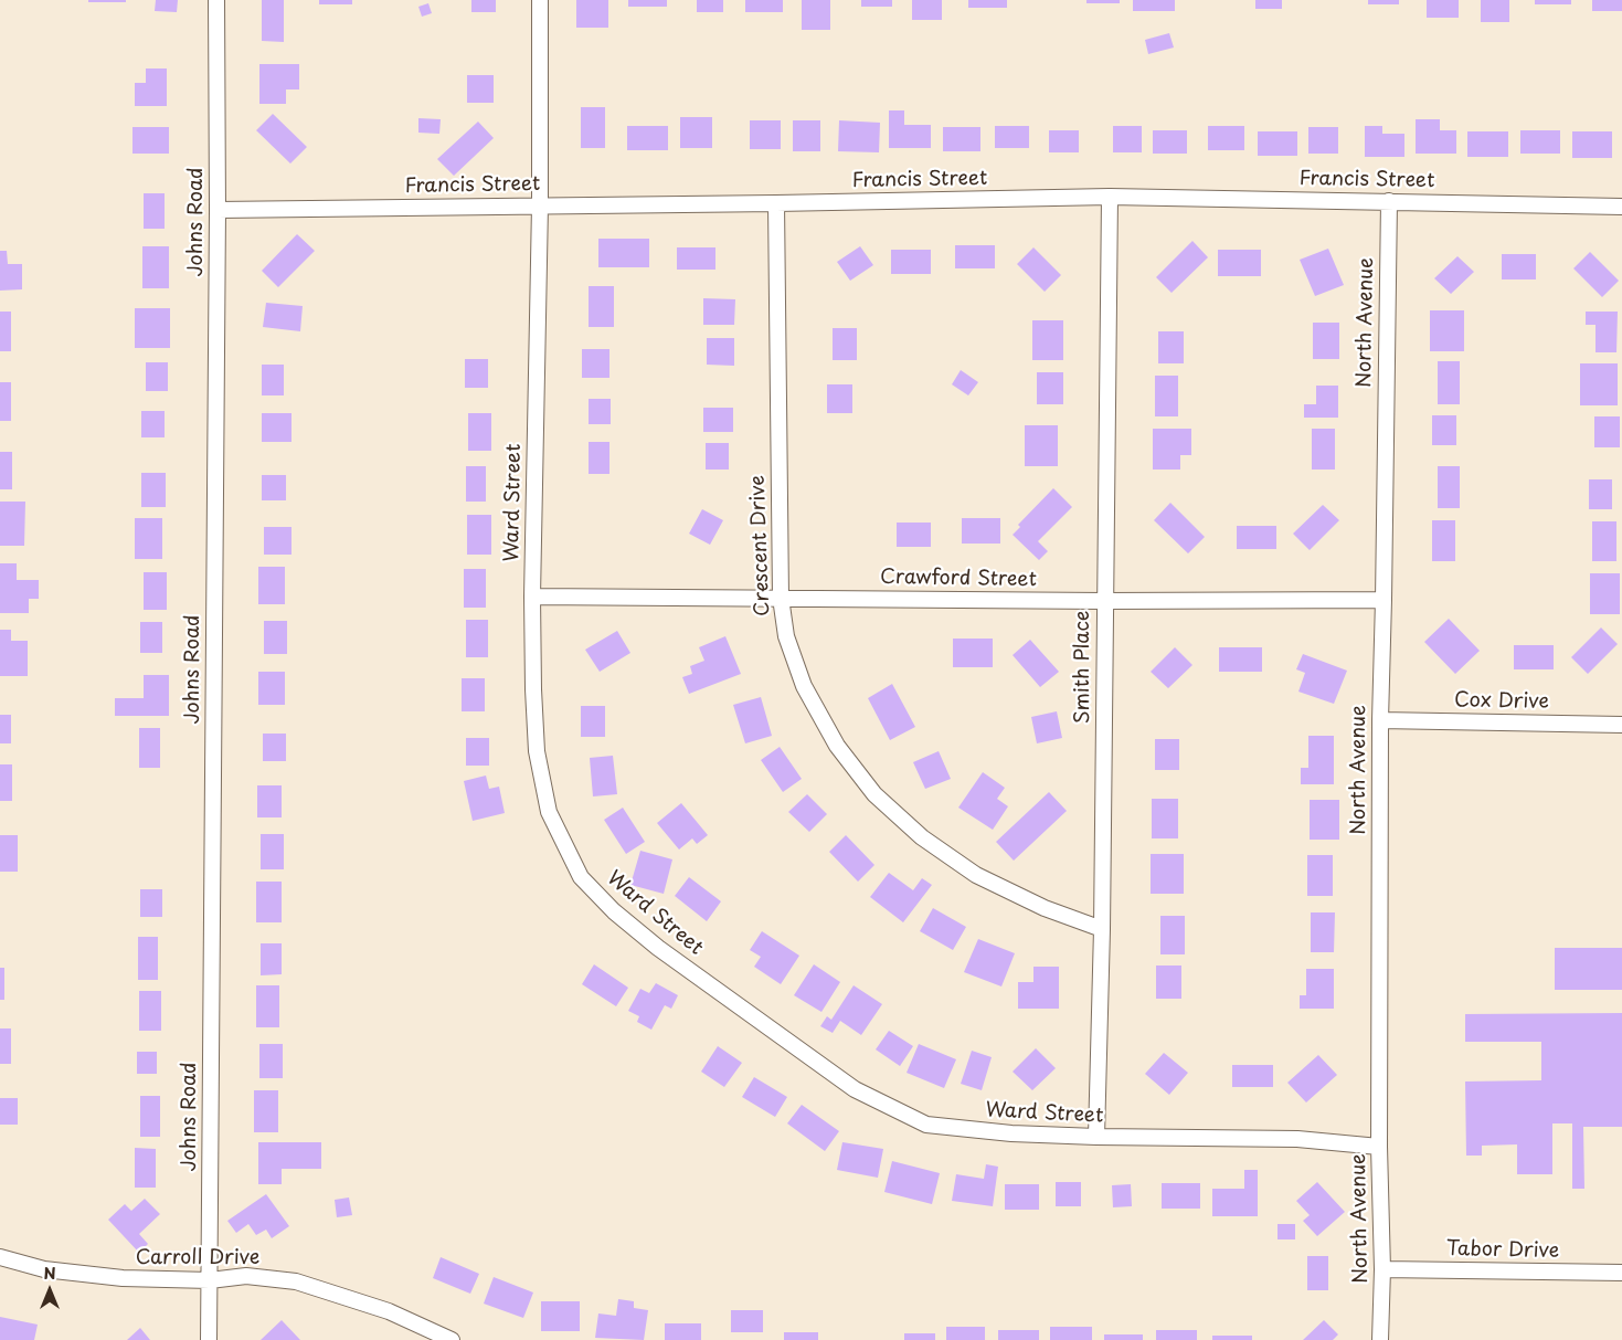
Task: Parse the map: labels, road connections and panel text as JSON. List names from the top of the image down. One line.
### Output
{"streets":{"street":["Francis Street","Johns Road","North Avenue","Ward Street","Crescent Drive","Crawford Street","Smith Place","Cox Drive","Tabor Drive","Carroll Drive"]},"crossings":[["Francis Street","Johns Road"],["Francis Street","North Avenue"],["Francis Street","Ward Street"],["Francis Street","Crescent Drive"],["Francis Street","Smith Place"],["Johns Road","Carroll Drive"],["North Avenue","Ward Street"],["North Avenue","Crawford Street"],["North Avenue","Cox Drive"],["North Avenue","Tabor Drive"],["Ward Street","Crawford Street"],["Ward Street","Smith Place"],["Crescent Drive","Crawford Street"],["Crescent Drive","Smith Place"],["Crawford Street","Smith Place"]],"north":"top"}
